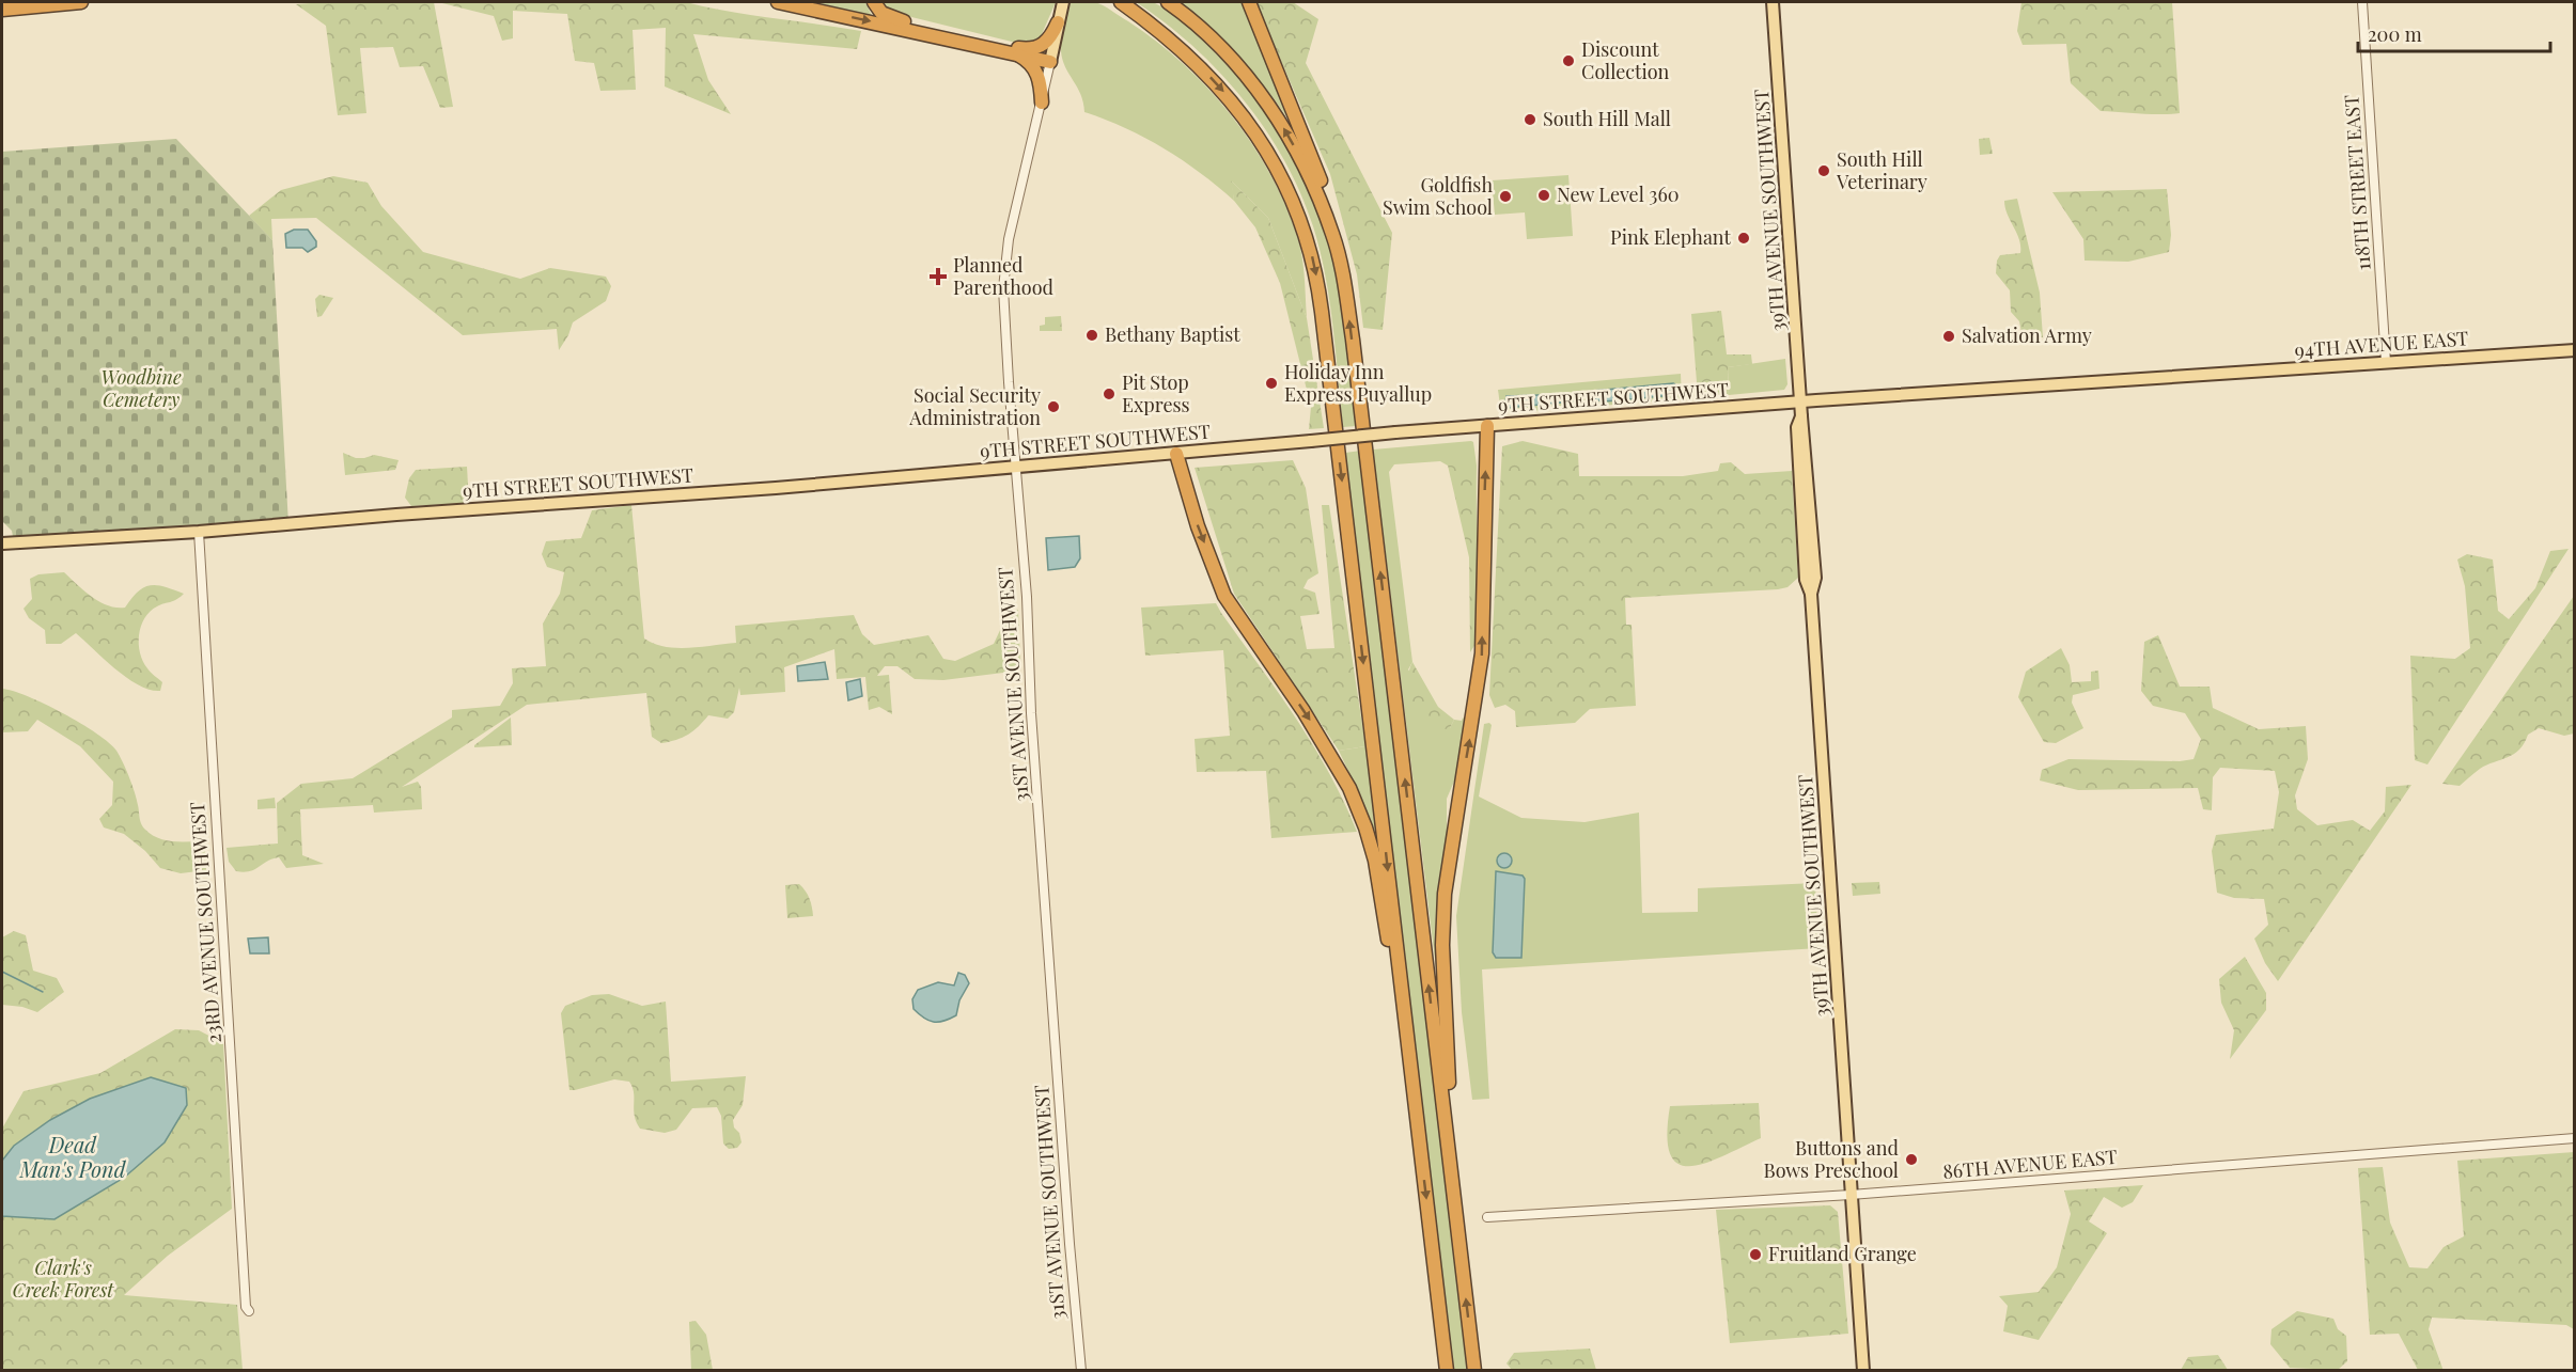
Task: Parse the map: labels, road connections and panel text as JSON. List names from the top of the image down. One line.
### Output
{"streets":{"main road":["39TH AVENUE SOUTHWEST","94TH AVENUE EAST","9TH STREET SOUTHWEST","31ST AVENUE SOUTHWEST"],"street":["118TH STREET EAST","23RD AVENUE SOUTHWEST","86TH AVENUE EAST"]},"crossings":[["118TH STREET EAST","94TH AVENUE EAST"],["39TH AVENUE SOUTHWEST","9TH STREET SOUTHWEST"],["39TH AVENUE SOUTHWEST","86TH AVENUE EAST"],["94TH AVENUE EAST","9TH STREET SOUTHWEST"],["9TH STREET SOUTHWEST","31ST AVENUE SOUTHWEST"],["9TH STREET SOUTHWEST","23RD AVENUE SOUTHWEST"]],"water":["Dead Man's Pond"],"parks":["Woodbine Cemetery","Clark's Creek Forest"],"places":{"other":["Discount Collection","South Hill Mall","South Hill Veterinary","New Level 360","Goldfish Swim School","Pink Elephant","Bethany Baptist","Salvation Army","Holiday Inn Express Puyallup","Pit Stop Express","Social Security Administration","Buttons and Bows Preschool","Fruitland Grange"],"health":["Planned Parenthood"]},"scale_bar":"200 m"}
